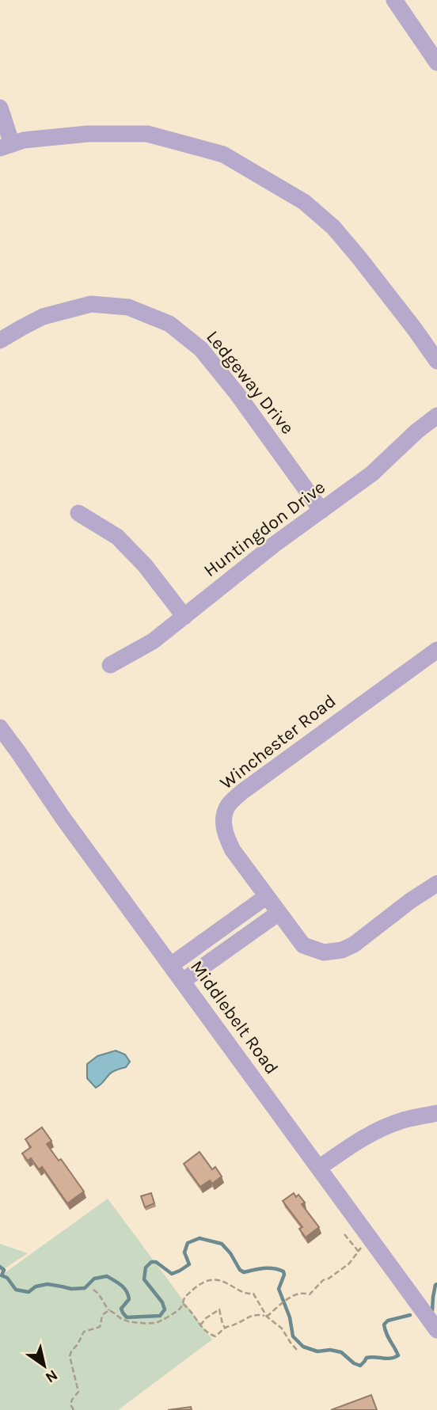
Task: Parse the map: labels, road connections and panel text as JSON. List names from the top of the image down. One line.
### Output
{"streets":{"street":["Ledgeway Drive","Huntingdon Drive","Winchester Road","Middlebelt Road"]},"crossings":[["Ledgeway Drive","Huntingdon Drive"]],"north":"bottom right"}
